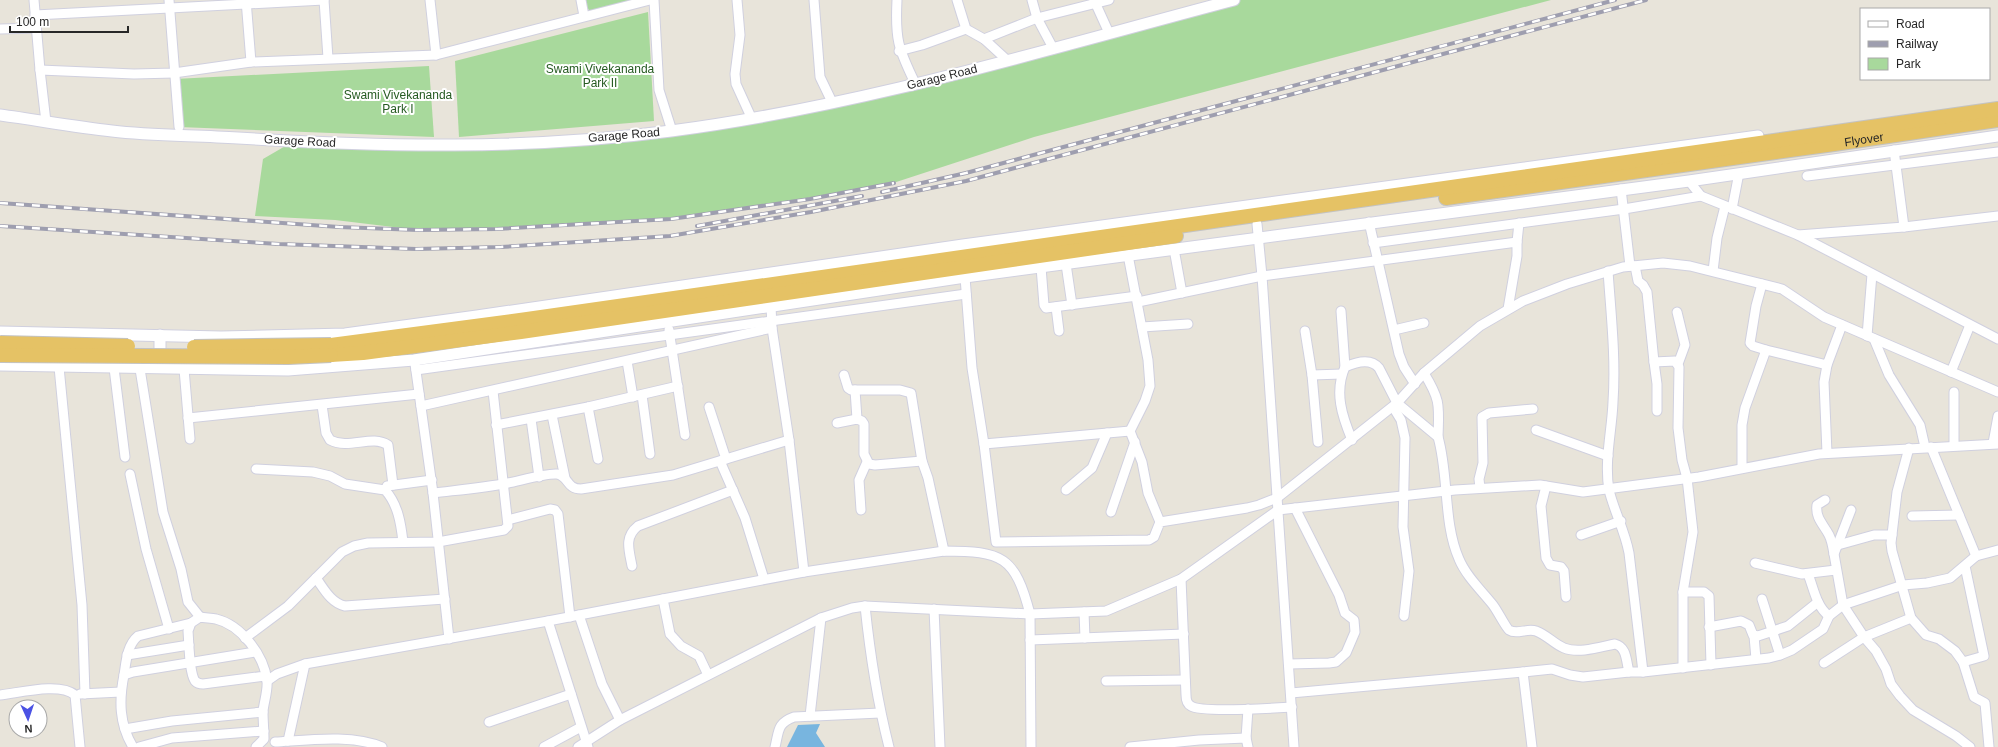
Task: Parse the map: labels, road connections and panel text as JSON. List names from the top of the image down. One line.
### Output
{"streets":{"highway":["Flyover"],"street":["Garage Road"]},"parks":["Swami Vivekananda Park II","Swami Vivekananda Park I"],"legend":["Road","Railway","Park"],"scale_bar":"100 m","north":"bottom"}
